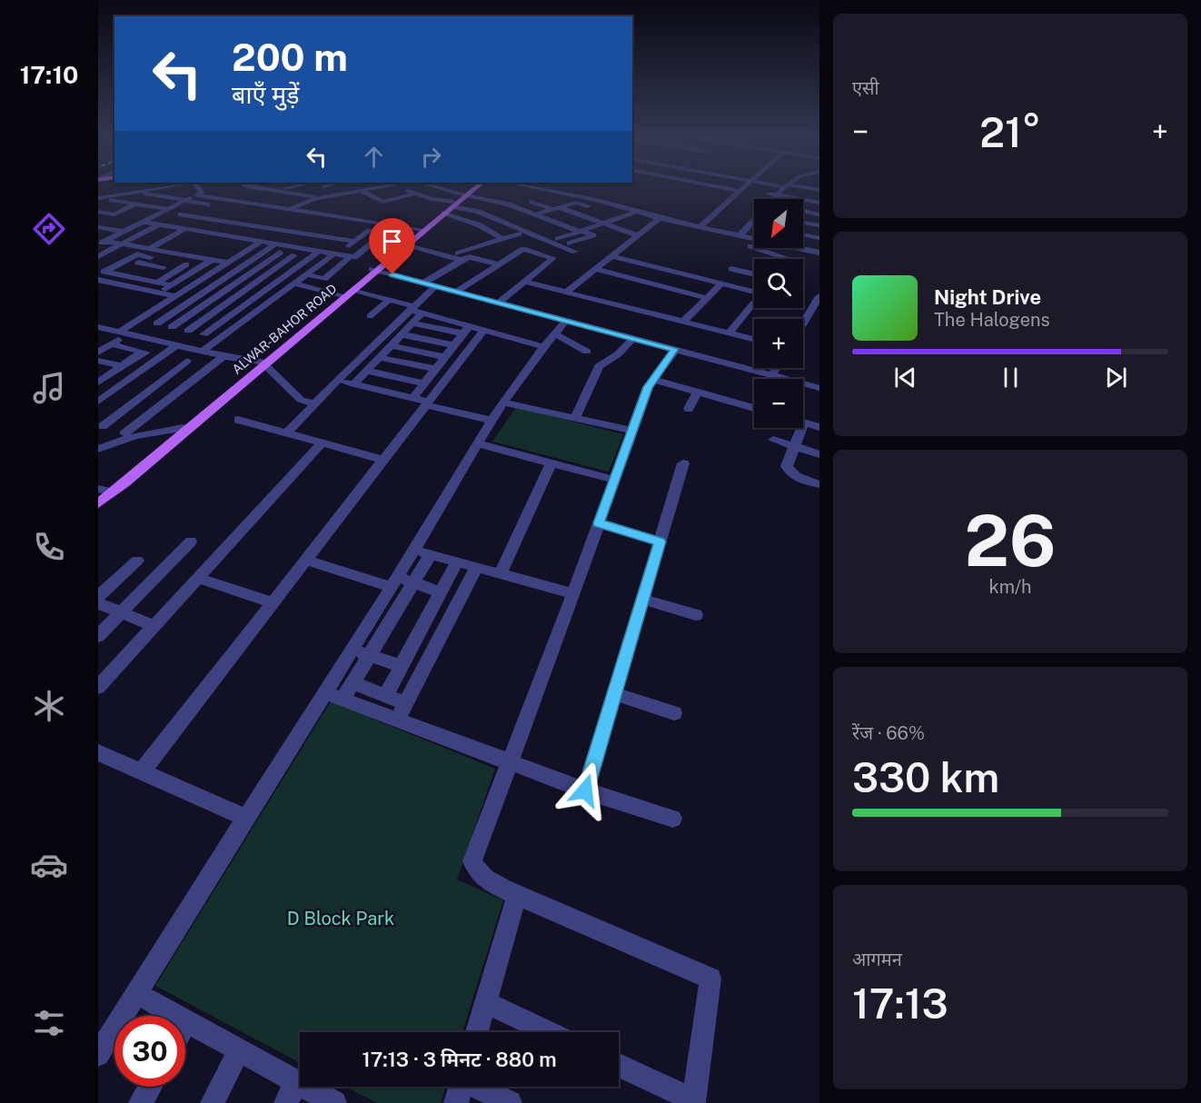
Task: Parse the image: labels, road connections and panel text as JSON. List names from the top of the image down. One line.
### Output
{"streets":{"main road":["ALWAR-BAHOR ROAD"]},"parks":["D Block Park"],"north":"bottom left","page":{"tabs":"17:10","tile":["एसी",["26","km/h"],["रेंज · 66%","330 km"],["आगमन","17:13"]],"turn":["200 m","बाएँ मुड़ें"],"heat":["−","21°","+"],"map_buttons":["+","−"],"song":["Night Drive","The Halogens"],"limit":"30","trip":"17:13 · 3 मिनट · 880 m"}}
